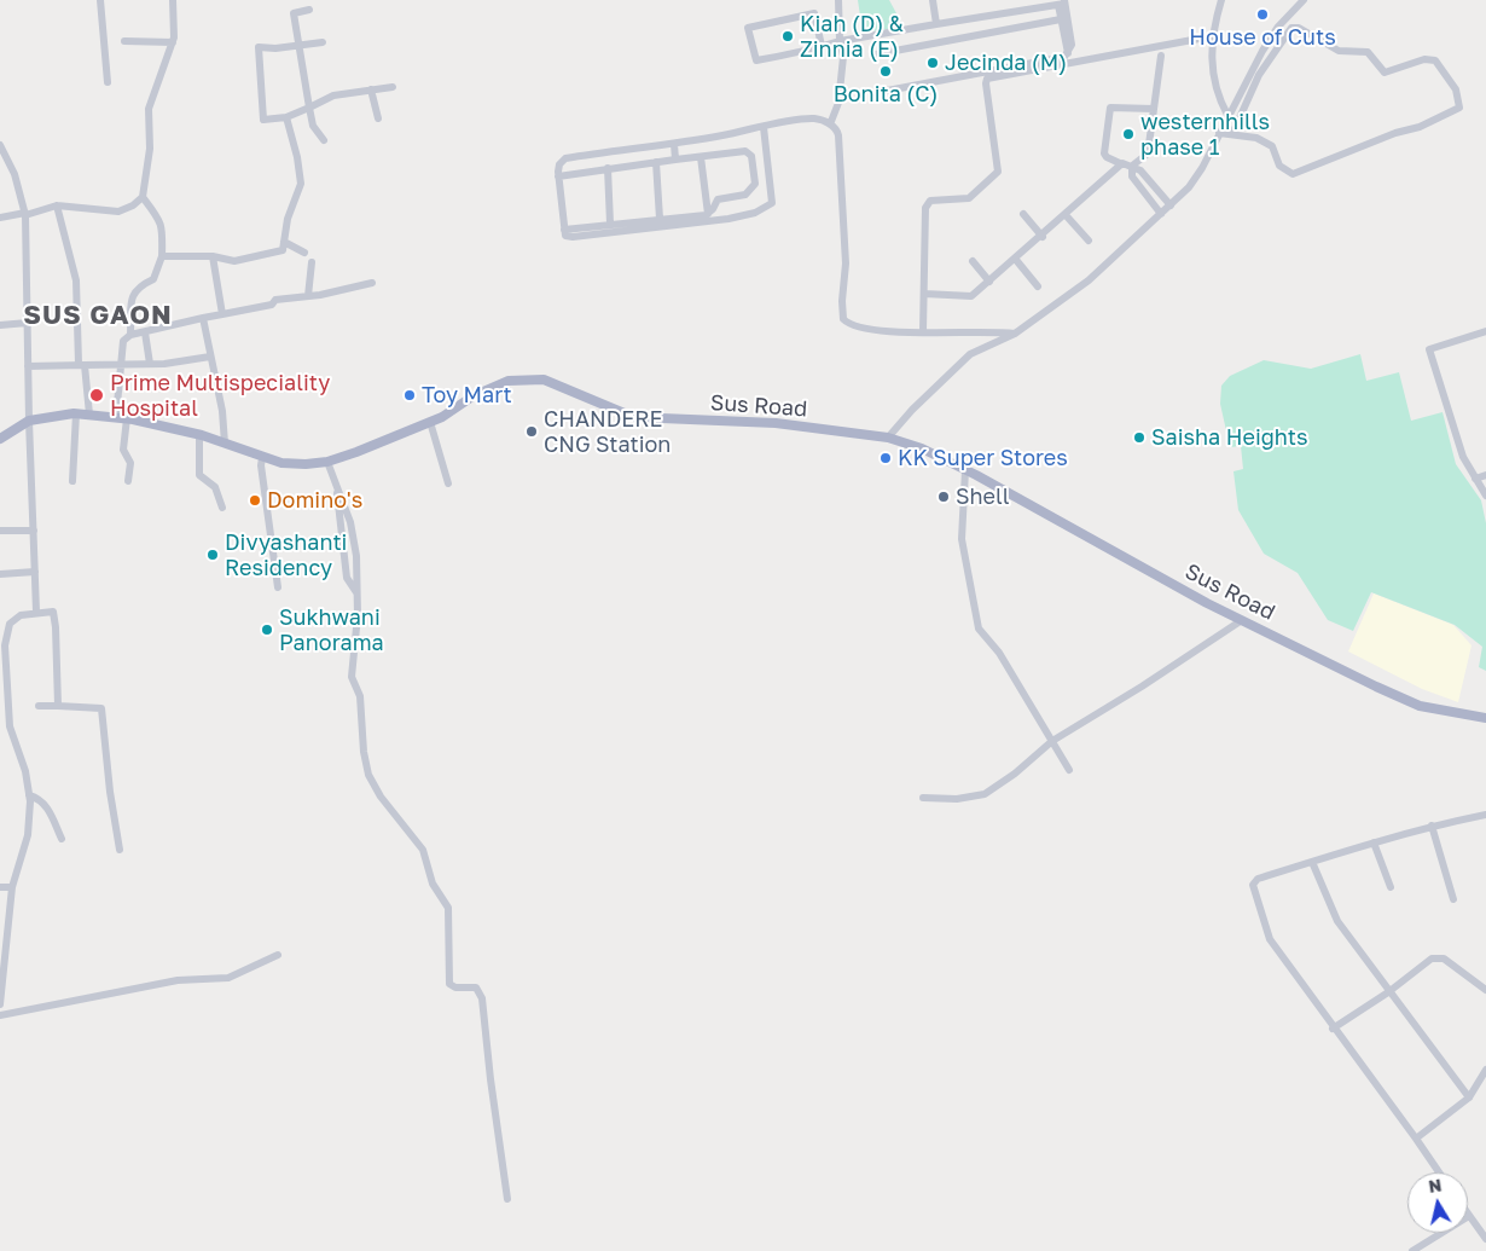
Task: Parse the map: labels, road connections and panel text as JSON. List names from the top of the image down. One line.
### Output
{"streets":{"main road":["Sus Road"]},"districts":["SUS GAON"],"places":["House of Cuts","Kiah (D) & Zinnia (E)","Jecinda (M)","Bonita (C)","westernhills phase 1","Prime Multispeciality Hospital","Toy Mart","CHANDERE CNG Station","Saisha Heights","KK Super Stores","Shell","Domino's","Divyashanti Residency","Sukhwani Panorama"],"north":"top"}
